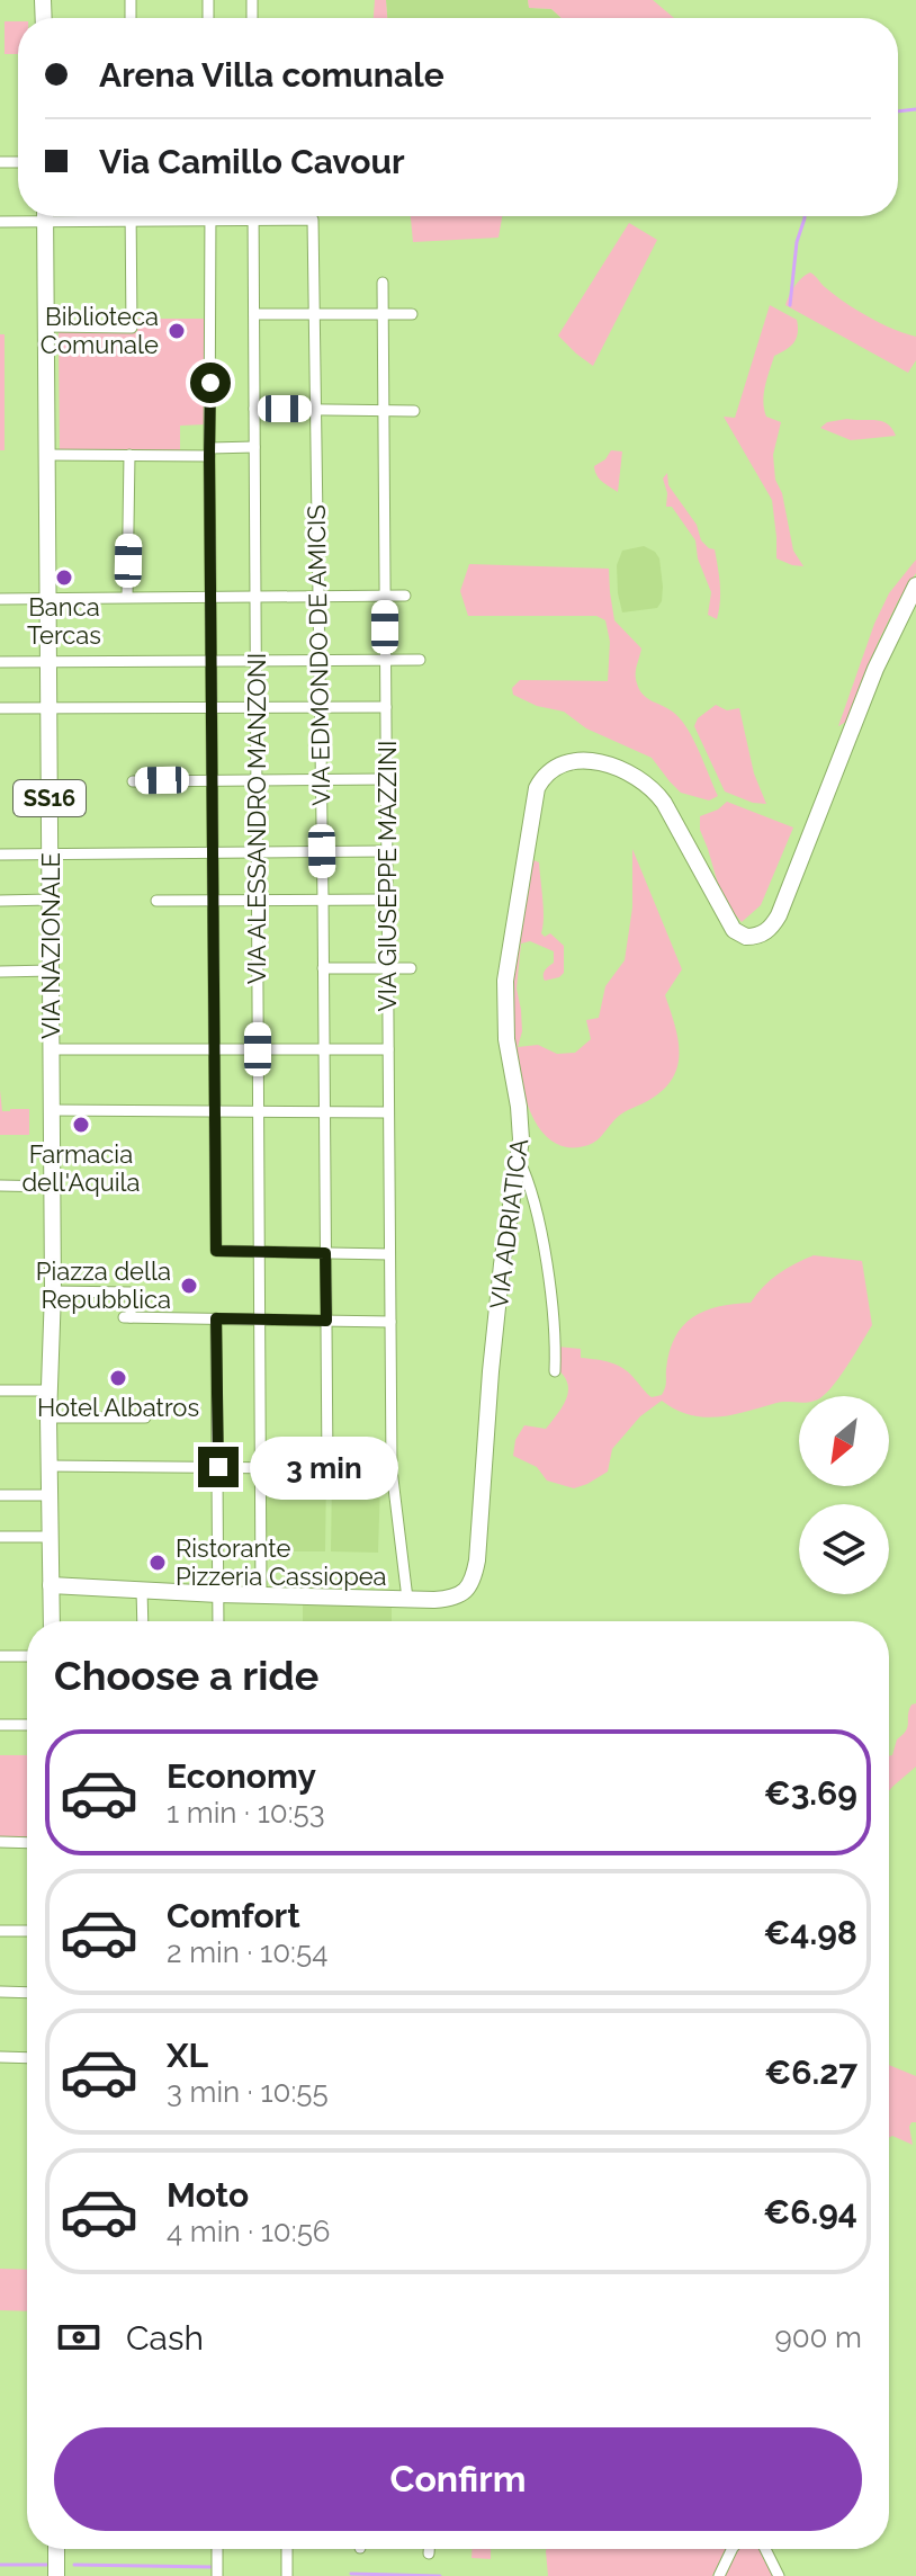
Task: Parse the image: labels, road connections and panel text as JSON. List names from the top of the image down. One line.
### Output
{"streets":{"main road":["SS16","VIA NAZIONALE","VIA ADRIATICA"],"street":["VIA EDMONDO DE AMICIS","VIA ALESSANDRO MANZONI","VIA GIUSEPPE MAZZINI"]},"crossings":[["VIA EDMONDO DE AMICIS","VIA ALESSANDRO MANZONI"],["VIA ALESSANDRO MANZONI","VIA ADRIATICA"],["VIA GIUSEPPE MAZZINI","VIA ADRIATICA"],["VIA NAZIONALE","VIA ADRIATICA"]],"places":["Biblioteca Comunale","Banca Tercas","Farmacia dell'Aquila","Piazza della Repubblica","Hotel Albatros","Ristorante Pizzeria Cassiopea"],"north":"bottom left","page":{"banner":["Arena Villa comunale","Via Camillo Cavour"],"bubble":"3 min","heading":"Choose a ride","list":[{"name":"Economy","note":"1 min · 10:53","value":"€3.69"},{"name":"Comfort","note":"2 min · 10:54","value":"€4.98"},{"name":"XL","note":"3 min · 10:55","value":"€6.27"},{"name":"Moto","note":"4 min · 10:56","value":"€6.94"}],"pay":["Cash","900 m"],"buttons":"Confirm"}}
